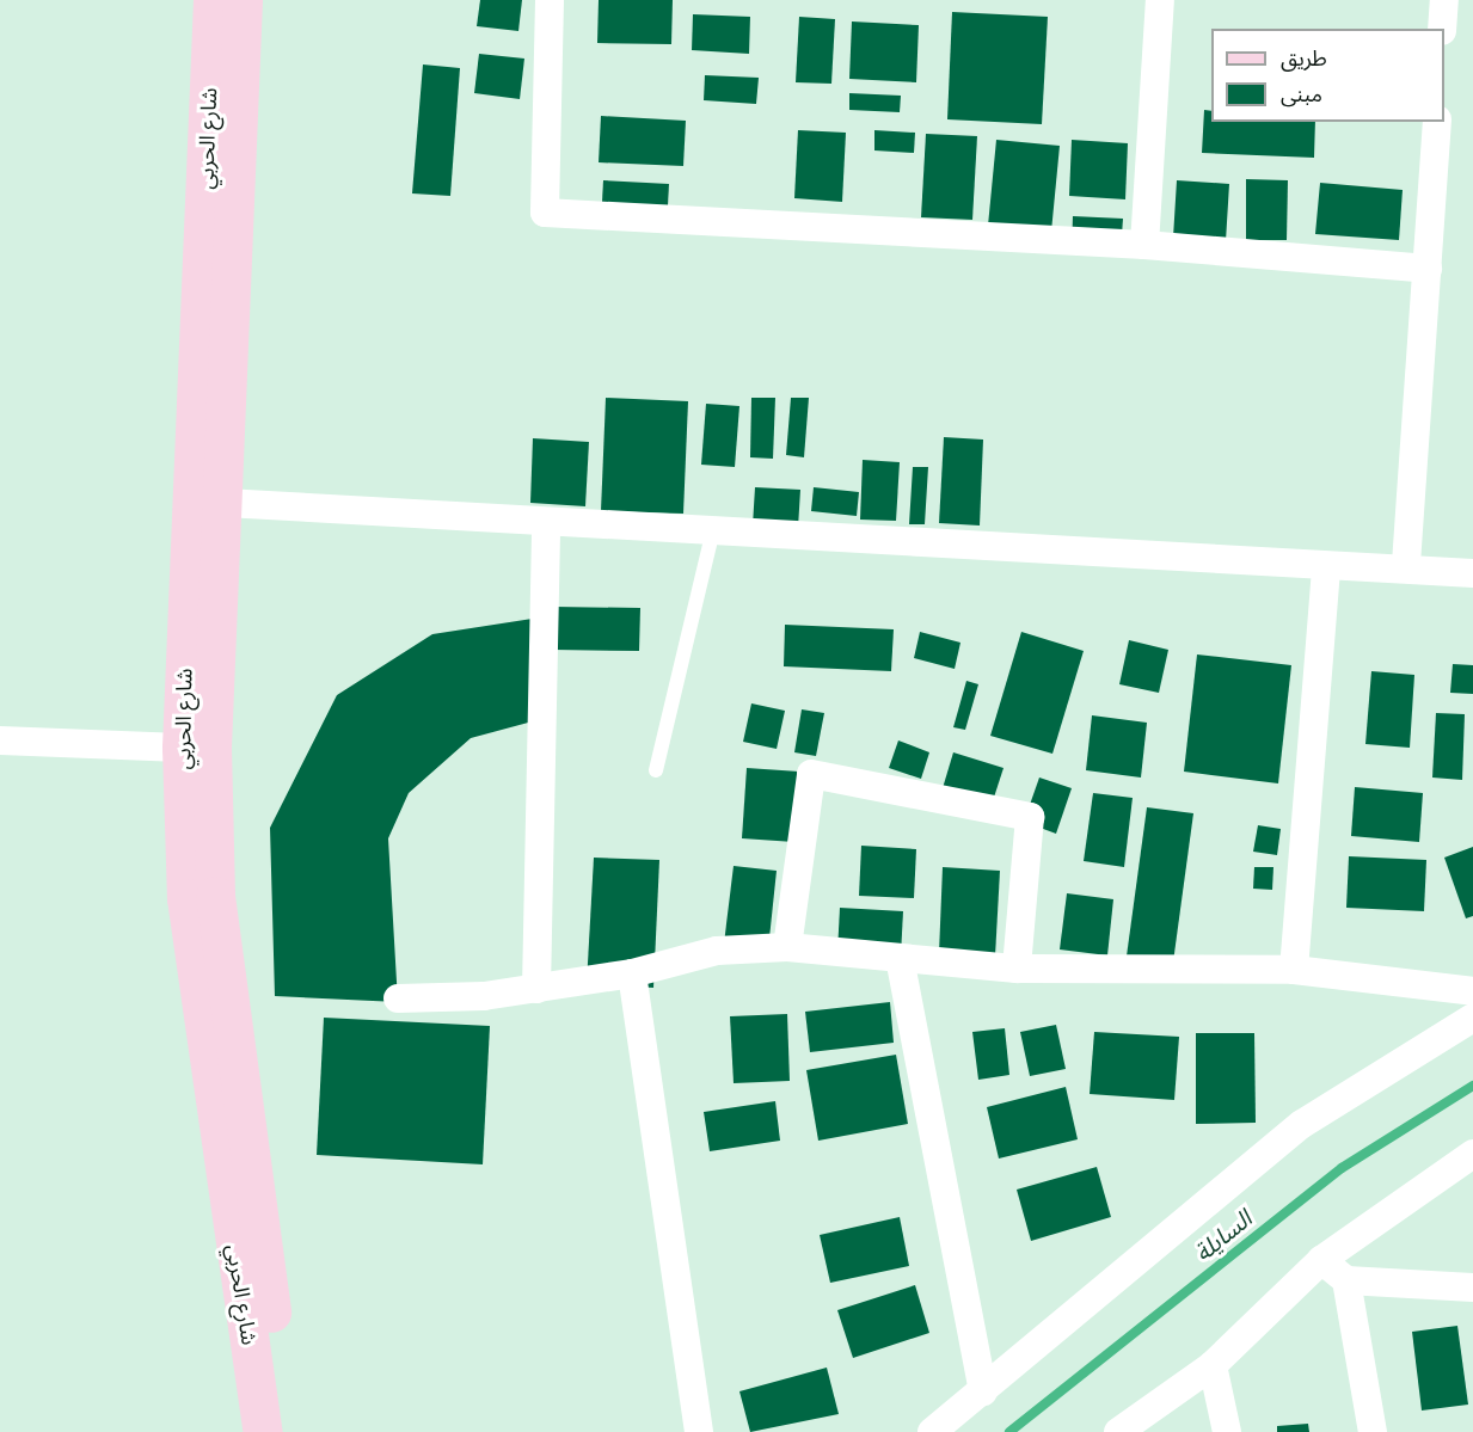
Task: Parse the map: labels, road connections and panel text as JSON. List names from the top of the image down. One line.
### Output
{"streets":{"street":["شارع الحربي"]},"water":["السايلة"],"legend":["طريق","مبنى"]}
